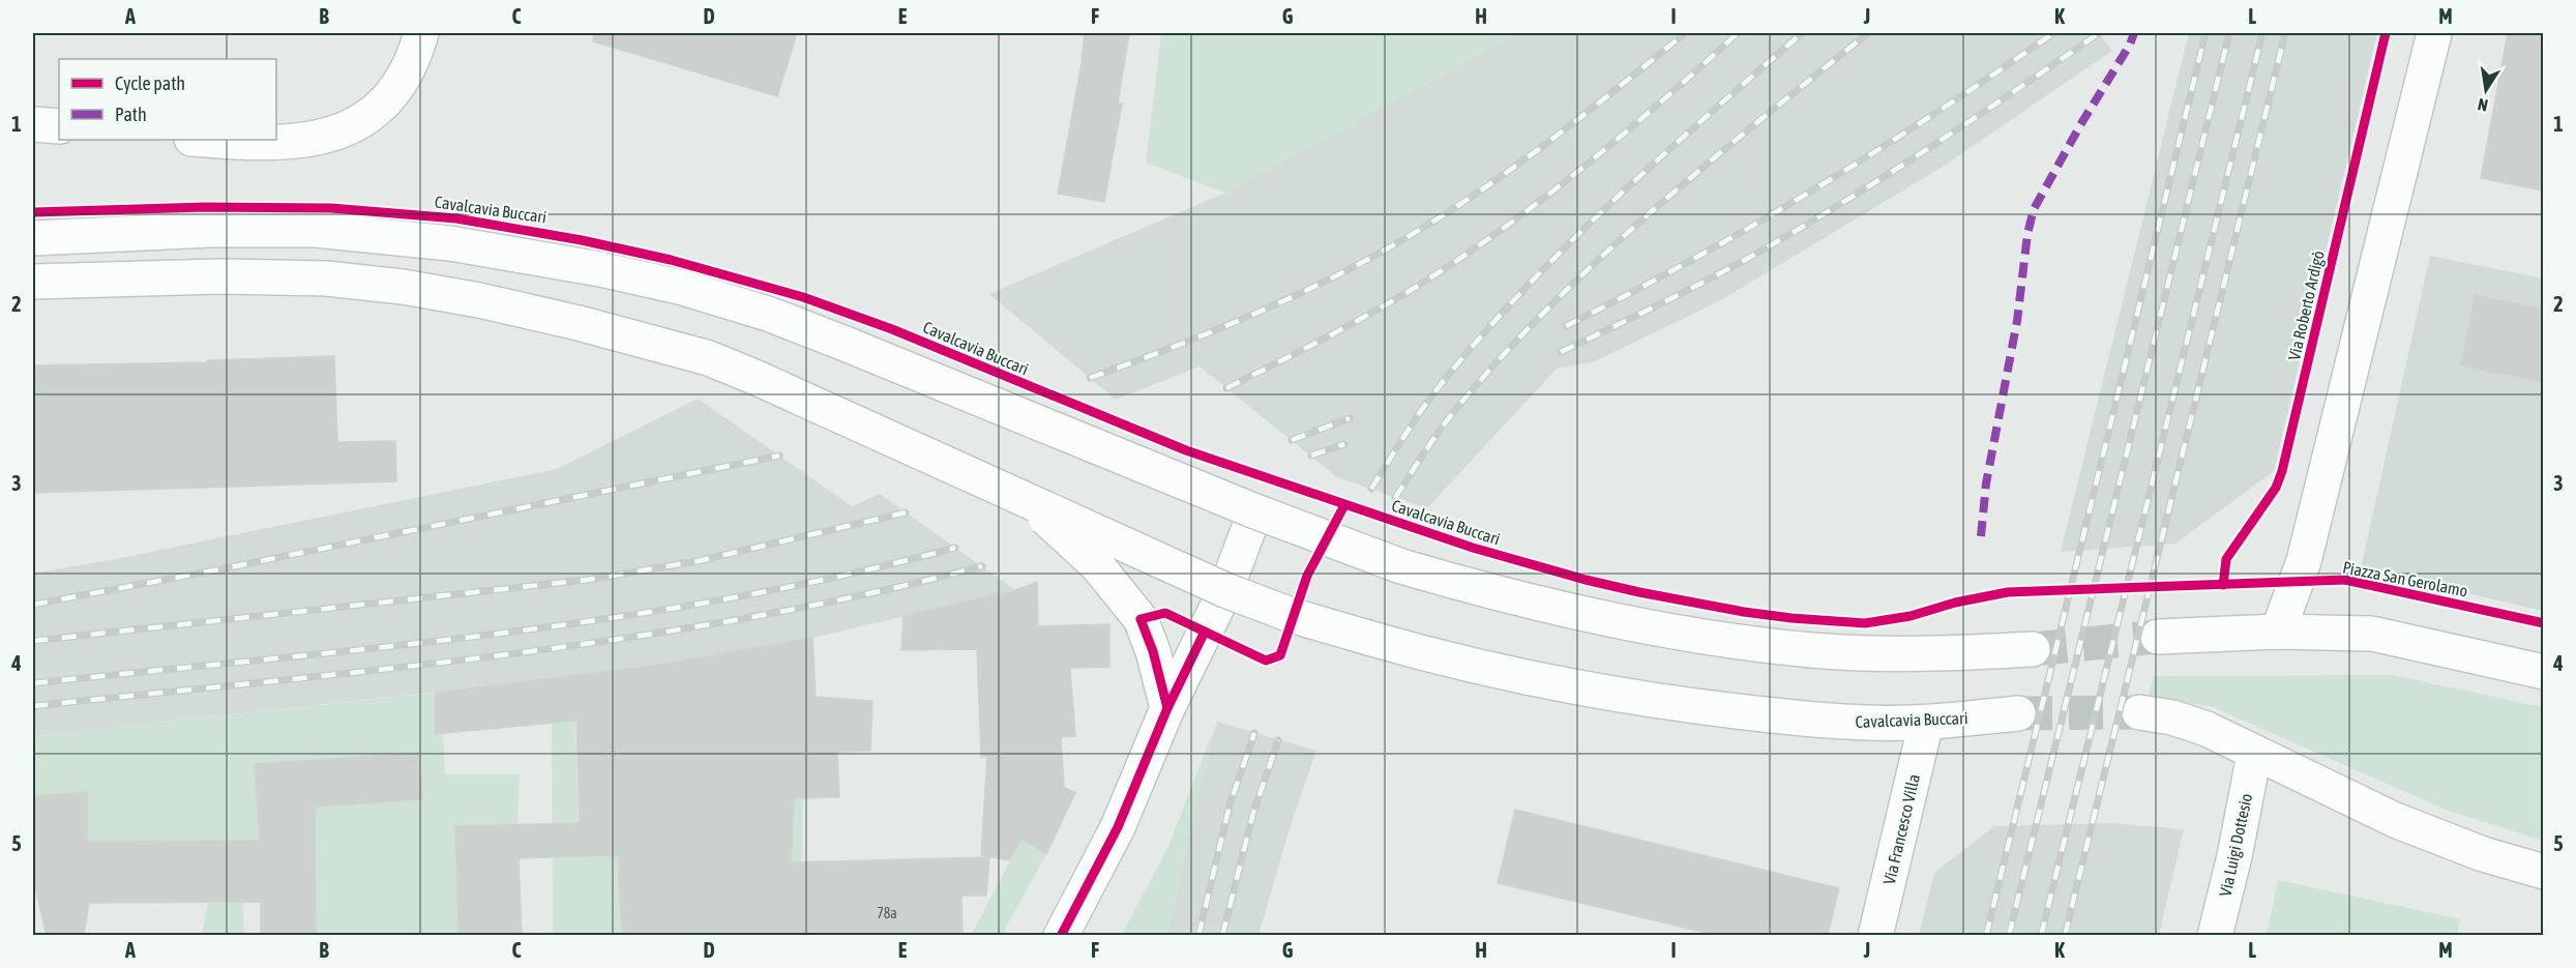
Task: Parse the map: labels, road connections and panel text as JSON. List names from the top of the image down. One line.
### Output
{"streets":{"street":["Cavalcavia Buccari","Via Francesco Villa","Via Luigi Dottesio"],"cycle path":["Via Roberto Ardigò","Piazza San Gerolamo"]},"crossings":[["Cavalcavia Buccari","Via Francesco Villa"]],"house_numbers":["78a"],"legend":["Cycle path","Path"],"north":"bottom","grid":{"columns":["A","B","C","D","E","F","G","H","I","J","K","L","M"],"rows":["1","2","3","4","5"]}}
